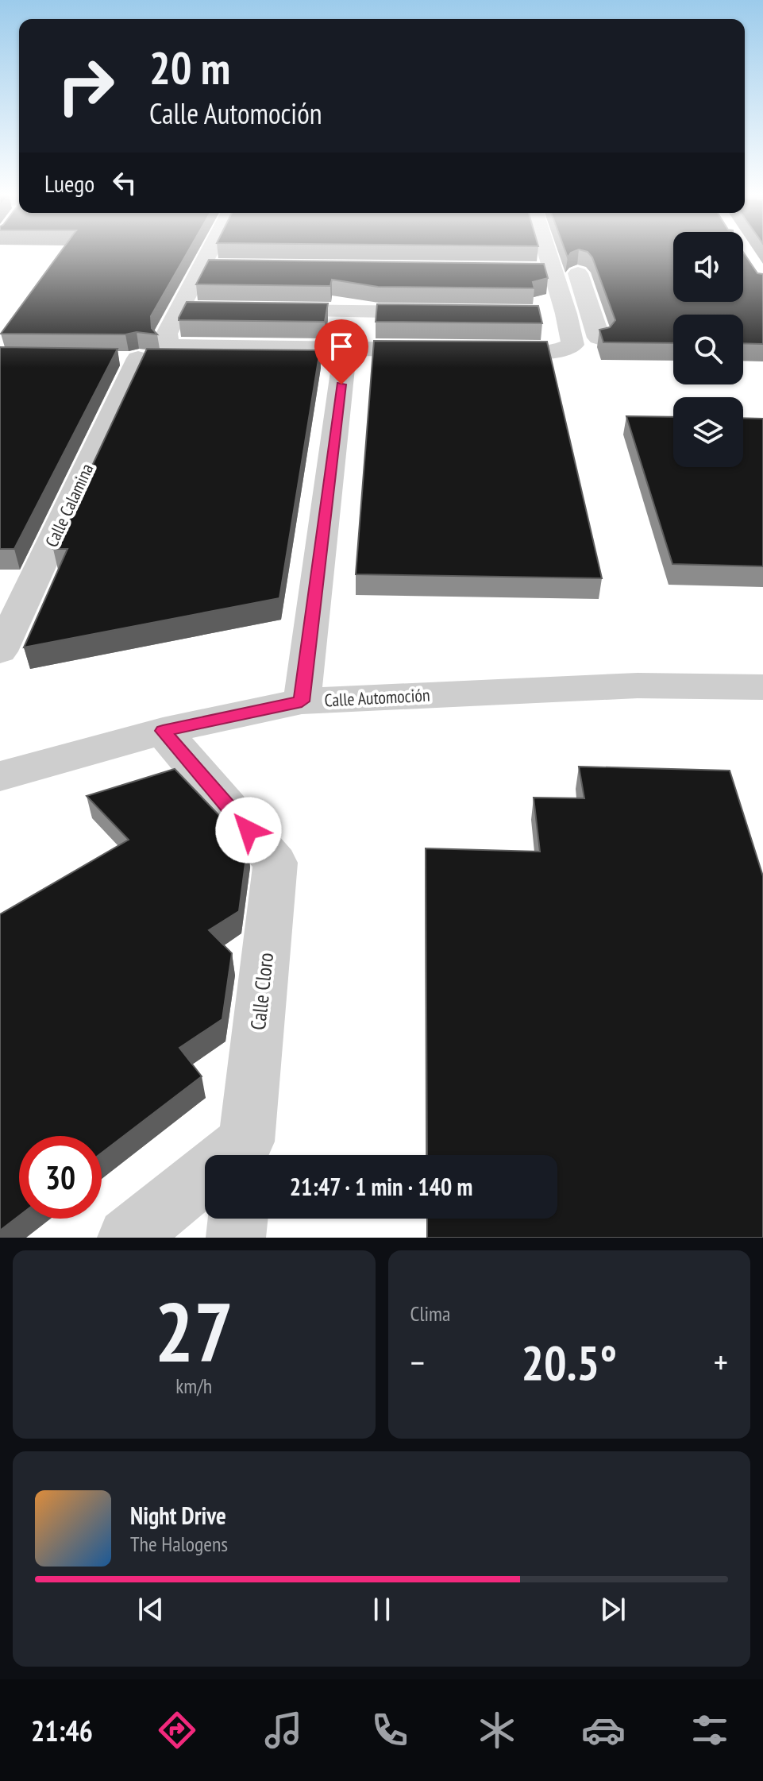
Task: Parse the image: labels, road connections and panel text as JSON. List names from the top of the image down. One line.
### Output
{"streets":{"street":["Calle Calamina","Calle Automoción","Calle Cloro"]},"crossings":[["Calle Automoción","Calle Cloro"]],"page":{"turn":["20 m","Calle Automoción"],"then":"Luego","limit":"30","trip":"21:47 · 1 min · 140 m","tile":[["27","km/h"],"Clima"],"heat":["−","20.5°","+"],"song":["Night Drive","The Halogens"],"tabs":"21:46"}}
